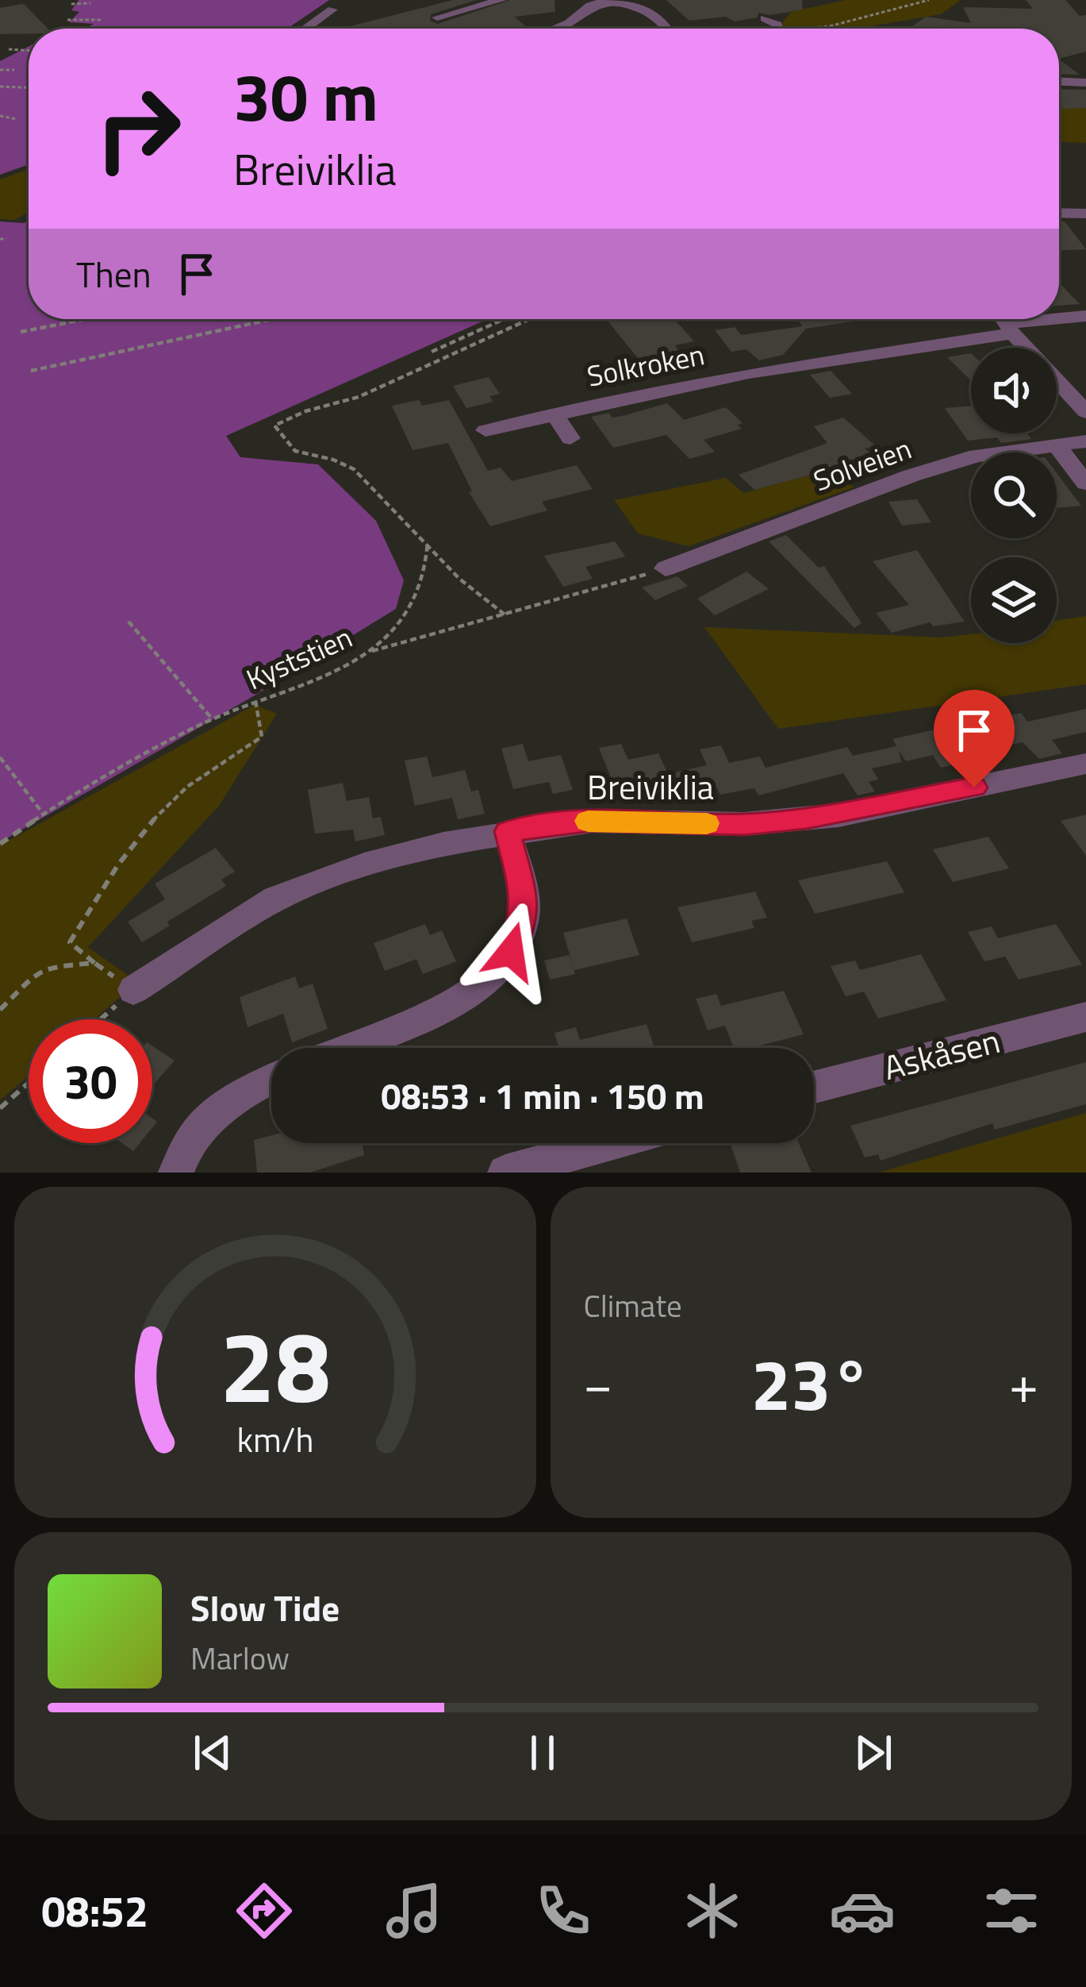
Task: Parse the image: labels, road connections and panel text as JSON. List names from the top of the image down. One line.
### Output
{"streets":{"street":["Solkroken","Solveien","Breiviklia","Askåsen"],"path":["Kyststien"]},"page":{"turn":["30 m","Breiviklia"],"then":"Then","limit":"30","trip":"08:53 · 1 min · 150 m","tile":"Climate","heat":["−","23°","+"],"song":["Slow Tide","Marlow"],"tabs":"08:52","gauge":["28","km/h"]}}
